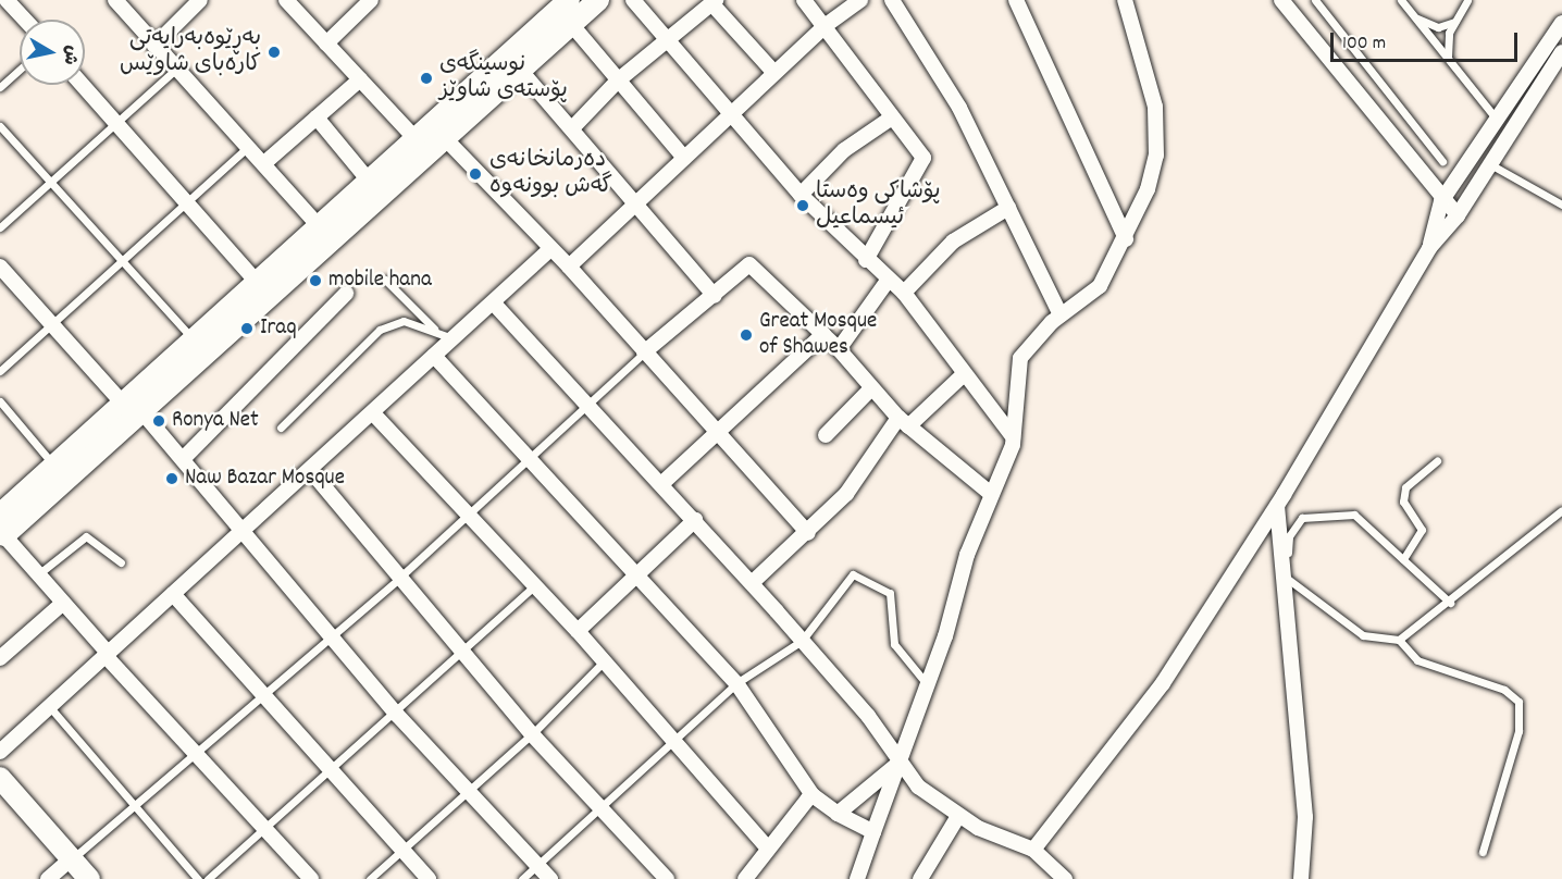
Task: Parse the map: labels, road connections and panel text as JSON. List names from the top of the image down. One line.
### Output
{"places":["بەڕێوەبەرایەتی کارەبای شاوێس","نوسینگەی پۆستەی شاوێز","دەرمانخانەی گەش بوونەوە","پۆشاکی وەستا ئیسماعیل","mobile hana","Iraq","Great Mosque of Shawes","Ronya Net","Naw Bazar Mosque"],"scale_bar":"100 m","north":"right"}
